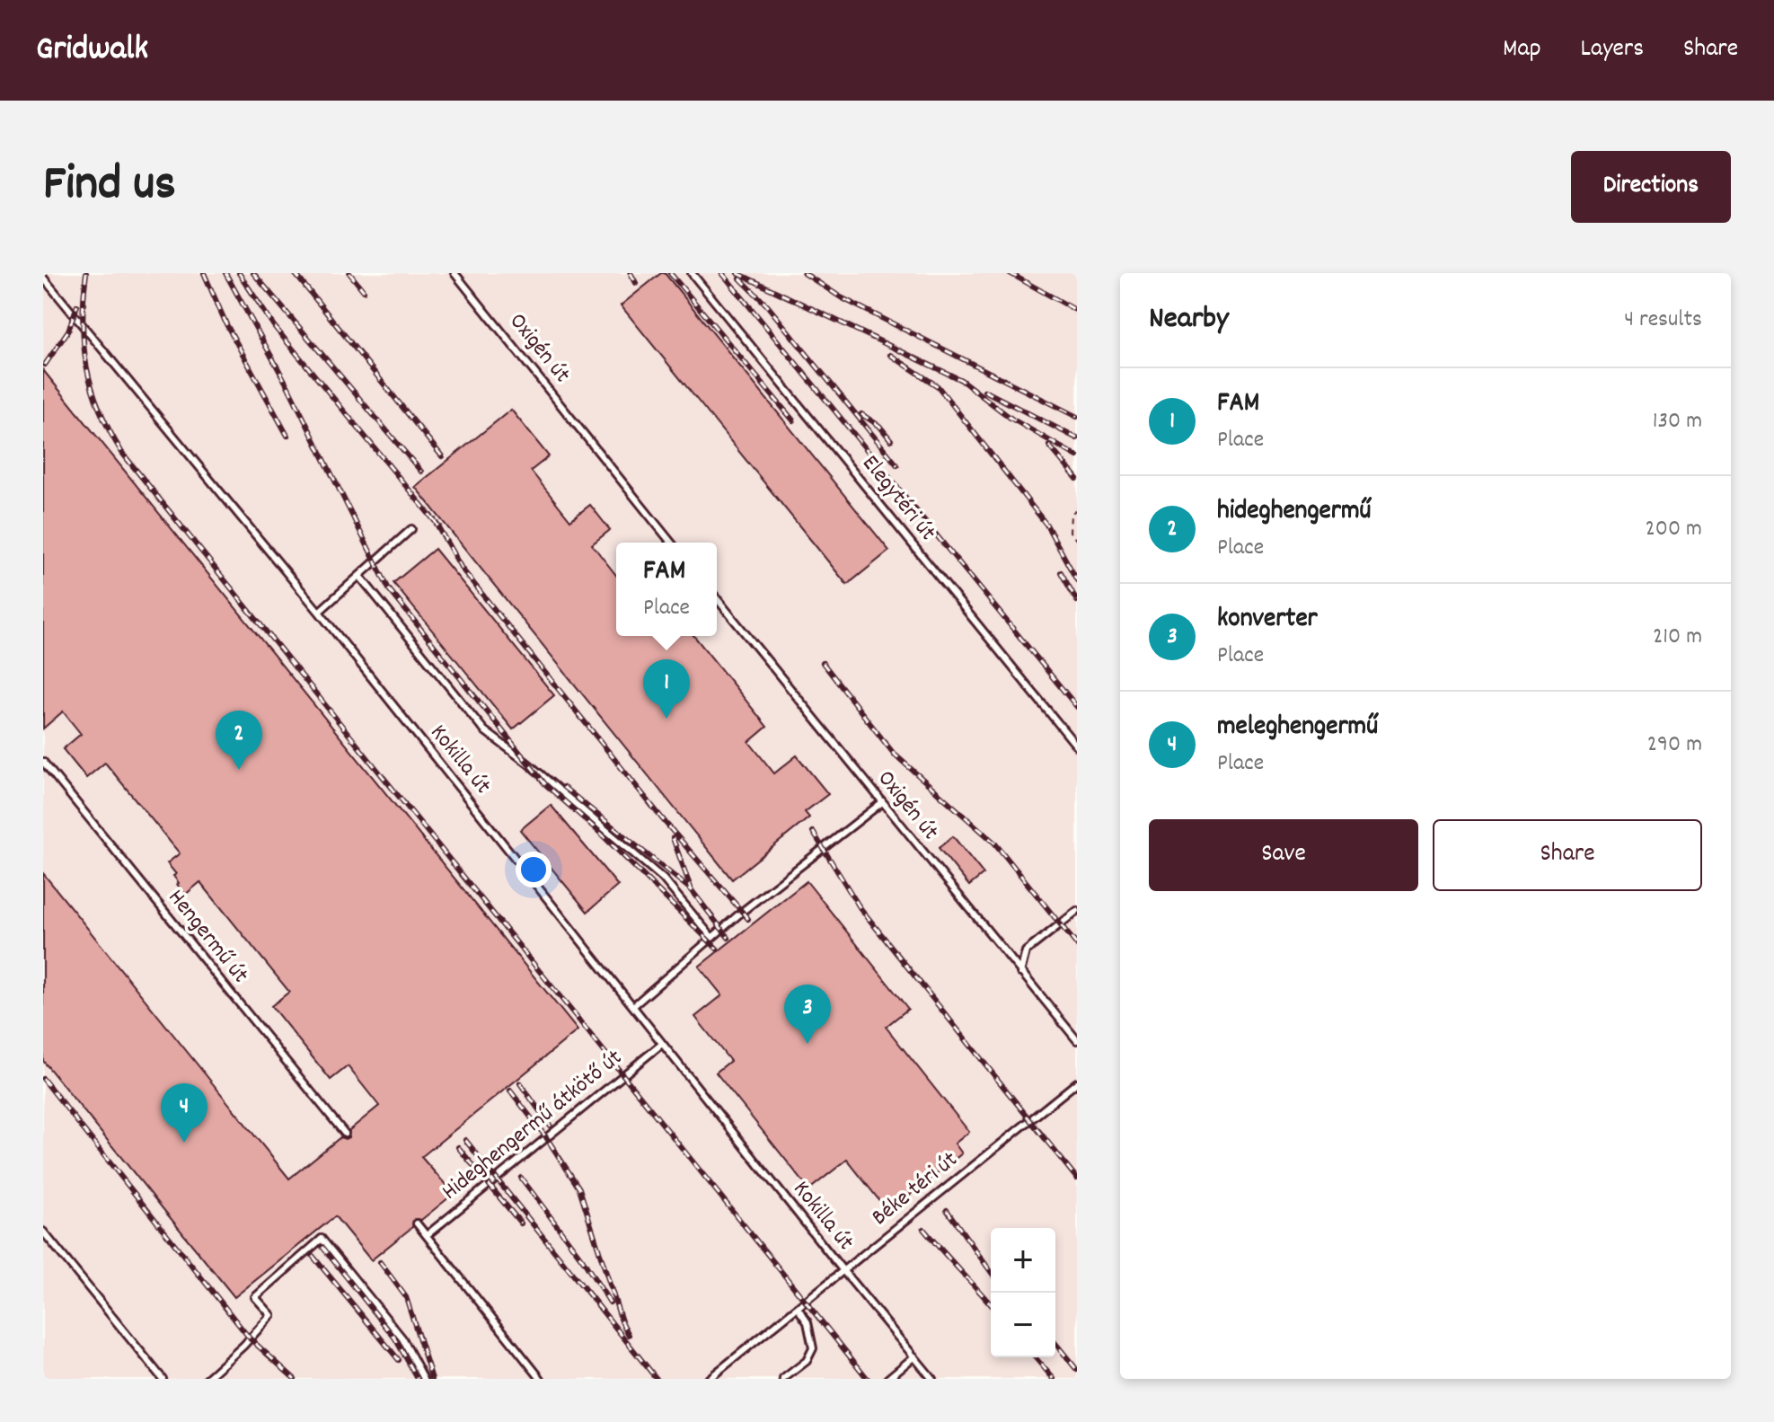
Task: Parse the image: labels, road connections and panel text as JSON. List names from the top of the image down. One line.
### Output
{"streets":{"lane":["Oxigén út","Elegytéri út","Kokilla út","Hengermű út","Hideghengermű átkötő út","Béke téri út"]},"crossings":[["Kokilla út","Hideghengermű átkötő út"],["Kokilla út","Béke téri út"]],"page":{"header":"Gridwalk","nav":["Map","Layers","Share"],"title":"Find us","buttons":["Directions",["Save","Share"]],"heading":["Nearby","4 results"],"list":[{"mark":"1","name":"FAM","note":"Place","value":"130 m"},{"mark":"2","name":"hideghengermű","note":"Place","value":"200 m"},{"mark":"3","name":"konverter","note":"Place","value":"210 m"},{"mark":"4","name":"meleghengermű","note":"Place","value":"290 m"}],"popup":["FAM","Place"],"pins":["1","2","3","4"],"map_buttons":["+","−"]}}
